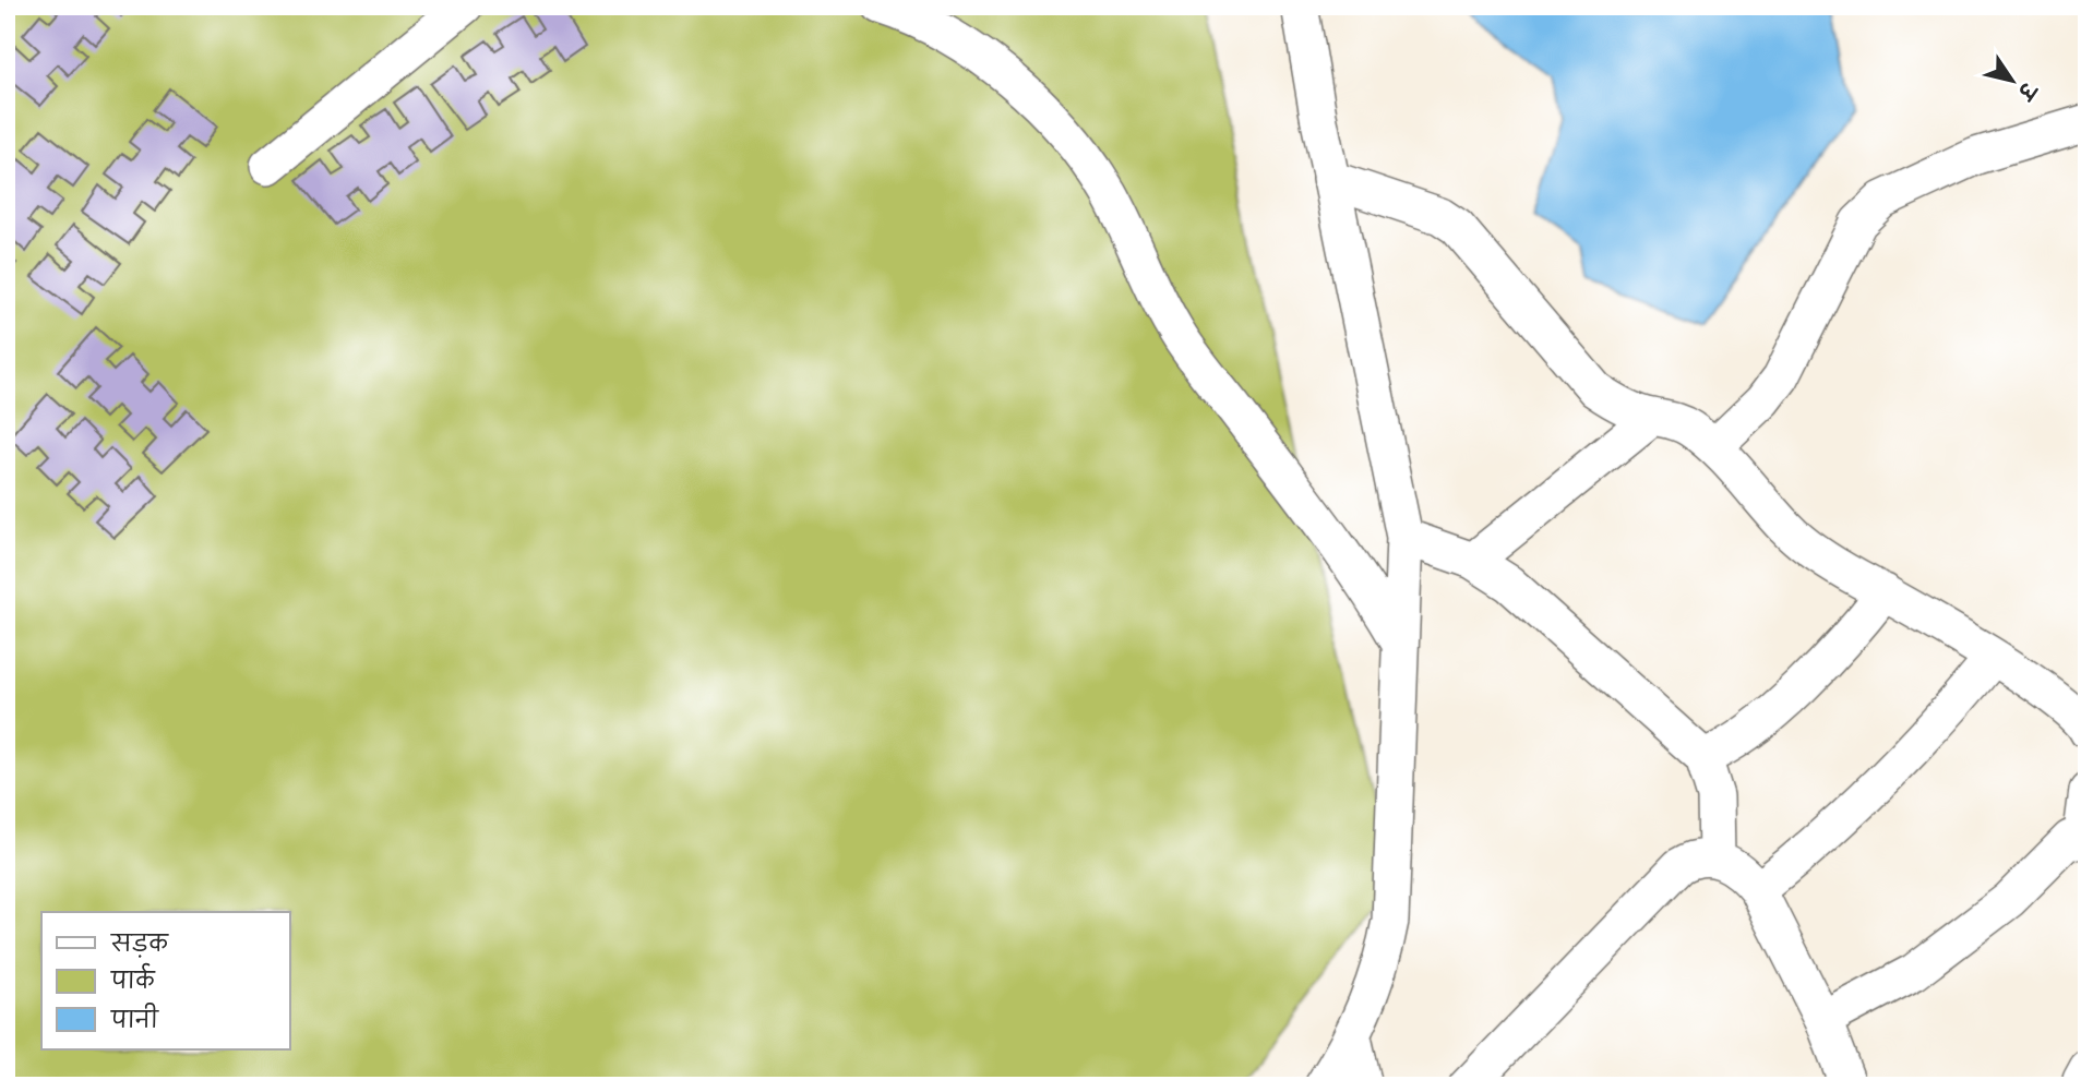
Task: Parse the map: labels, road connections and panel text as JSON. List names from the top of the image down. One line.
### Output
{"legend":["सड़क","पार्क","पानी"],"north":"bottom right"}
